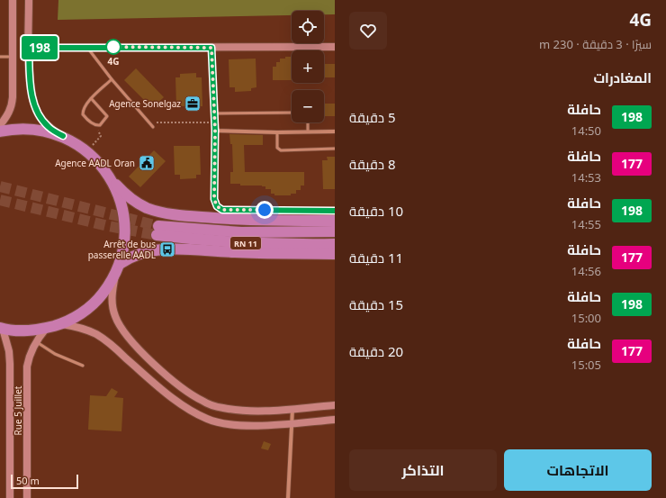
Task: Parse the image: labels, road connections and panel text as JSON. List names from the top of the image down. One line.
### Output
{"streets":{"highway":["RN 11"],"main road":["Rue 5 Juillet"]},"places":{"other":["4G"],"office":["Agence Sonelgaz"],"public building":["Agence AADL Oran"],"bus stop":["Arrêt de bus passerelle AADL"]},"lines":["bus line 198"],"scale_bar":"50 m","page":{"heading":[["4G","سيرًا · 3 دقيقة · 230 m"],"المغادرات"],"on_map":"198","map_buttons":["+","−"],"list":[{"mark":"198","name":"حافلة","note":"14:50","value":"5 دقيقة"},{"mark":"177","name":"حافلة","note":"14:53","value":"8 دقيقة"},{"mark":"198","name":"حافلة","note":"14:55","value":"10 دقيقة"},{"mark":"177","name":"حافلة","note":"14:56","value":"11 دقيقة"},{"mark":"198","name":"حافلة","note":"15:00","value":"15 دقيقة"},{"mark":"177","name":"حافلة","note":"15:05","value":"20 دقيقة"}],"buttons":["الاتجاهات","التذاكر"],"scale":"50 m"}}
